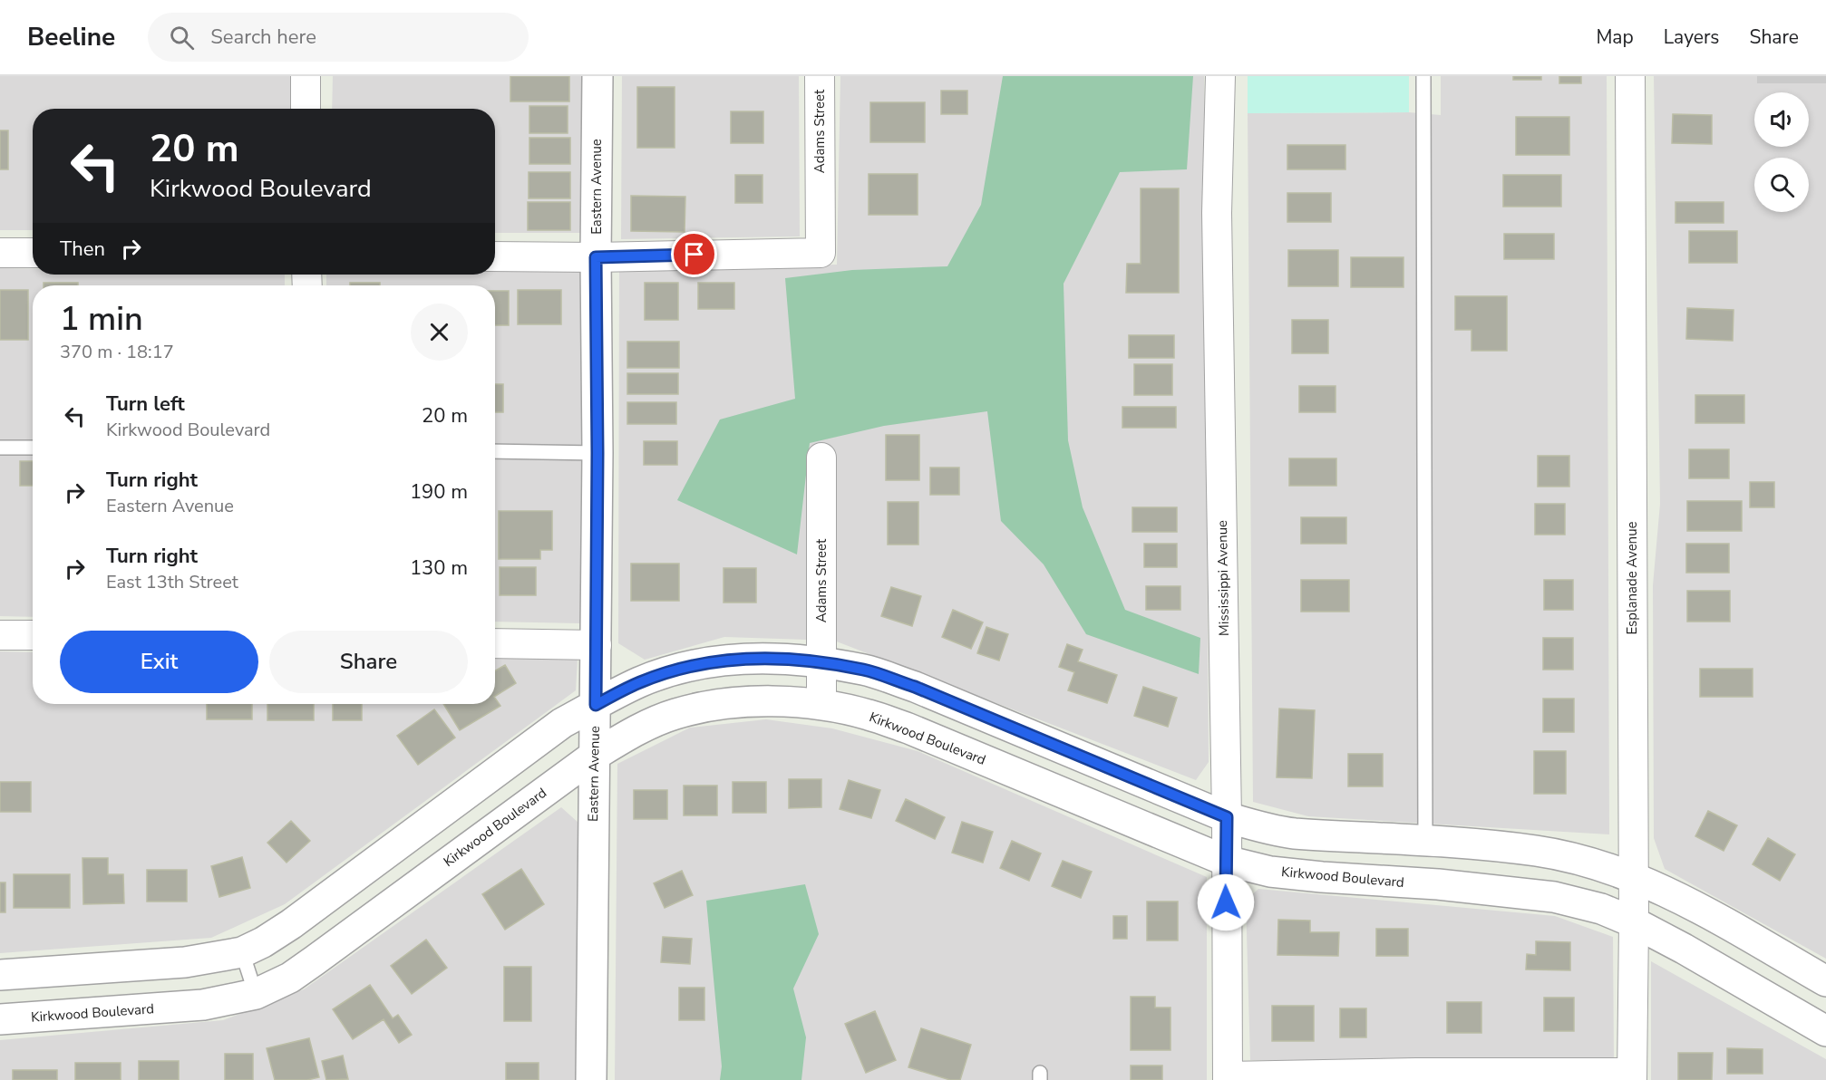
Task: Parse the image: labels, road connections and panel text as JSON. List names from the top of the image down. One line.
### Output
{"streets":{"street":["Adams Street","Eastern Avenue","Mississippi Avenue","Esplanade Avenue","Kirkwood Boulevard"]},"crossings":[["Adams Street","Eastern Avenue"],["Adams Street","Kirkwood Boulevard"],["Eastern Avenue","Kirkwood Boulevard"],["Mississippi Avenue","Kirkwood Boulevard"],["Esplanade Avenue","Kirkwood Boulevard"]],"page":{"header":"Beeline","search":"Search here","nav":["Map","Layers","Share"],"turn":["20 m","Kirkwood Boulevard"],"then":"Then","heading":["1 min","370 m · 18:17"],"list":[{"name":"Turn left","note":"Kirkwood Boulevard","value":"20 m"},{"name":"Turn right","note":"Eastern Avenue","value":"190 m"},{"name":"Turn right","note":"East 13th Street","value":"130 m"}],"buttons":["Exit","Share"]}}
